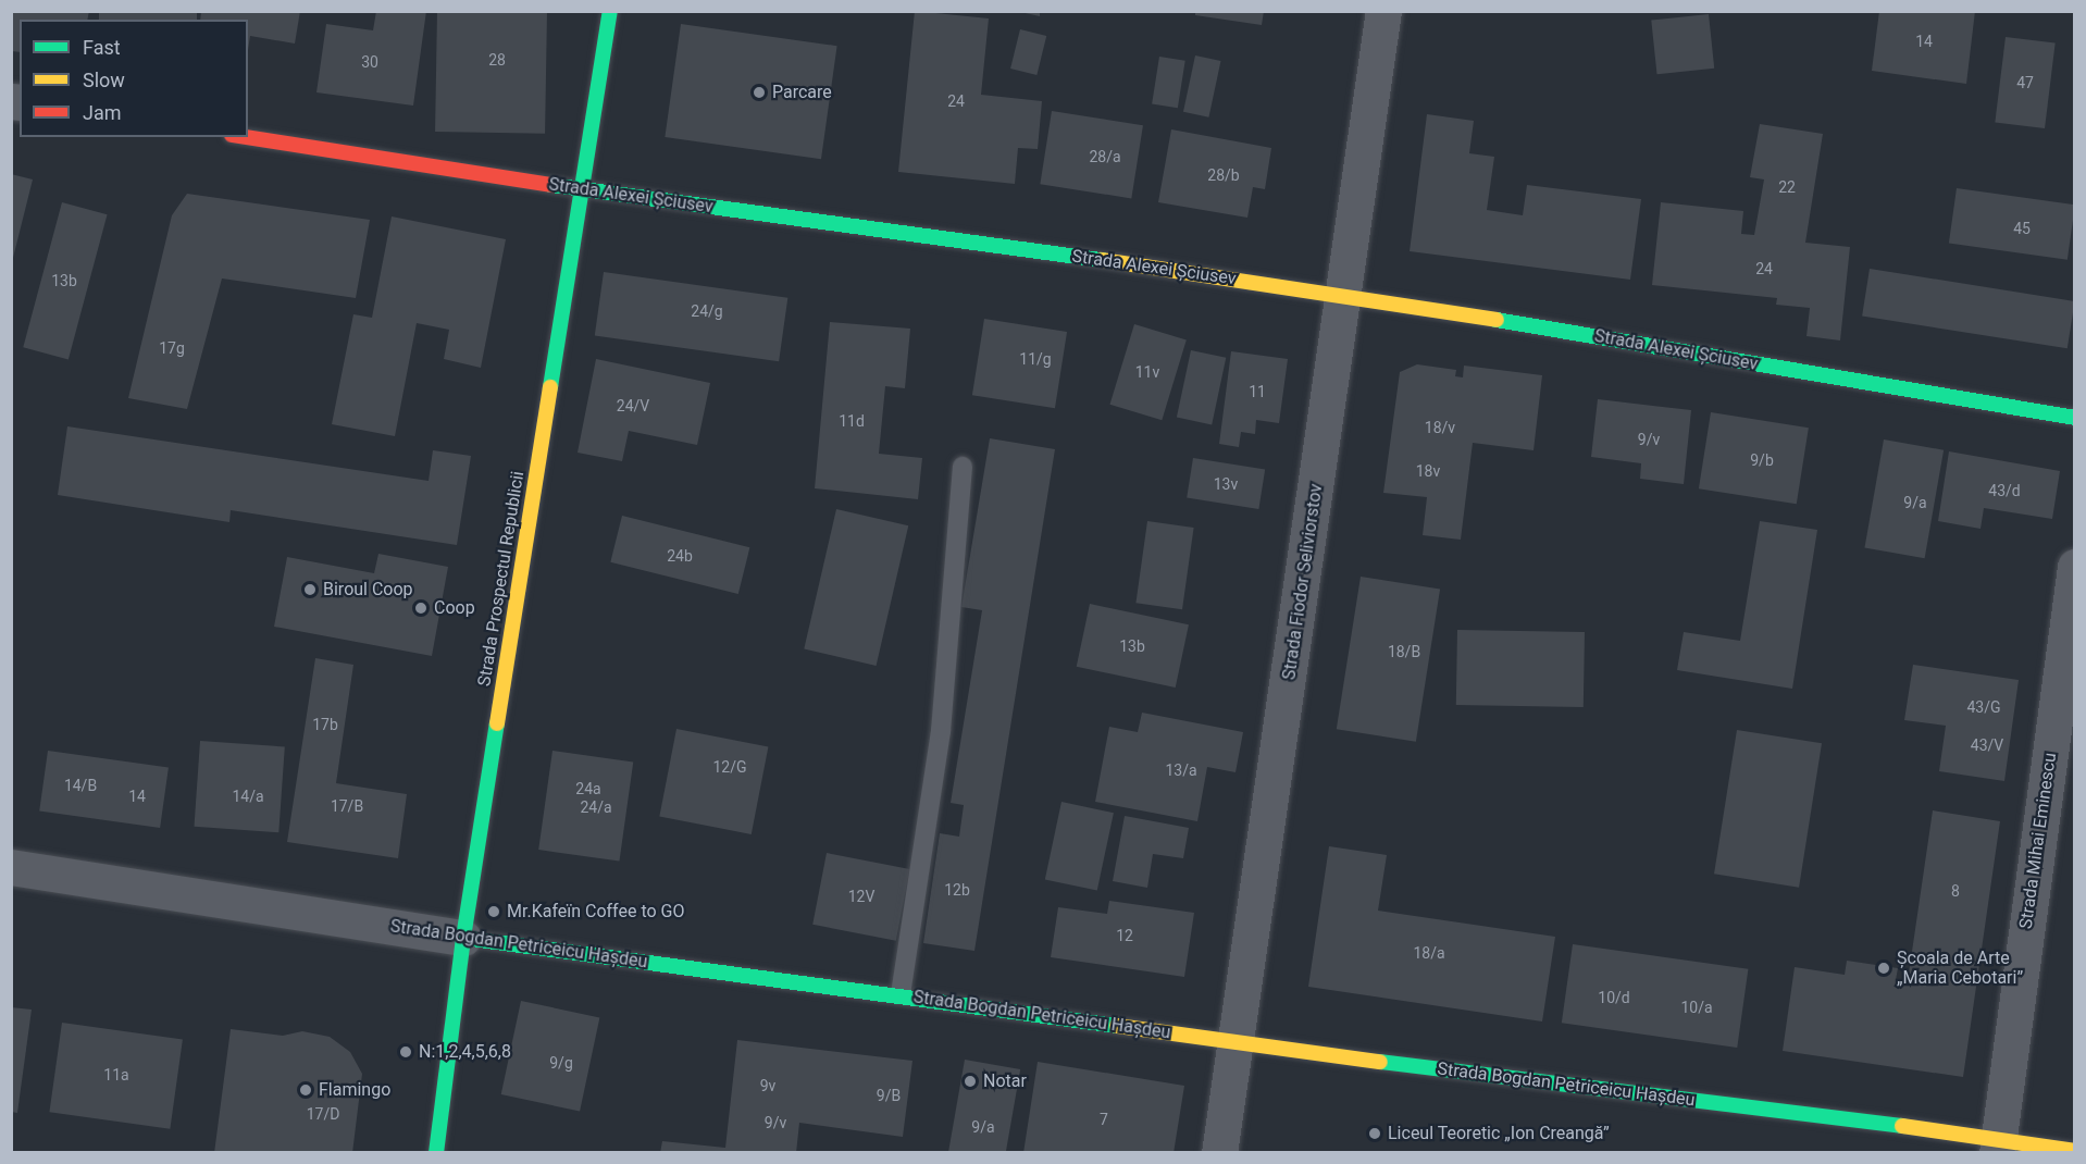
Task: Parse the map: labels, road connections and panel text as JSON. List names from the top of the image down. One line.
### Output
{"streets":{"main road":["Strada Alexei Șciusev","Strada Prospectul Republicii","Strada Bogdan Petriceicu Hașdeu"],"street":["Strada Fiodor Seliviorstov","Strada Mihai Eminescu"]},"crossings":[["Strada Alexei Șciusev","Strada Prospectul Republicii"],["Strada Alexei Șciusev","Strada Fiodor Seliviorstov"],["Strada Prospectul Republicii","Strada Bogdan Petriceicu Hașdeu"],["Strada Fiodor Seliviorstov","Strada Bogdan Petriceicu Hașdeu"],["Strada Mihai Eminescu","Strada Bogdan Petriceicu Hașdeu"]],"places":["Parcare","Biroul Coop","Coop","Mr.Kafeïn Coffee to GO","Școala de Arte „Maria Cebotari”","N:1,2,4,5,6,8","Notar","Flamingo","Liceul Teoretic „Ion Creangă”"],"house_numbers":["14","28","30","47","24","28/a","28/b","22","45","24","13b","24/g","17g","11/g","11v","11","24/V","11d","18/v","9/v","9/b","18v","13v","43/d","9/a","24b","13b","18/B","43/G","17b","43/V","12/G","13/a","14/B","24a","14","14/a","17/B","24/a","12b","8","12V","12","18/a","10/d","10/a","9/g","11a","9v","9/B","17/D","7","9/v","9/a"],"legend":["Fast","Slow","Jam"]}
